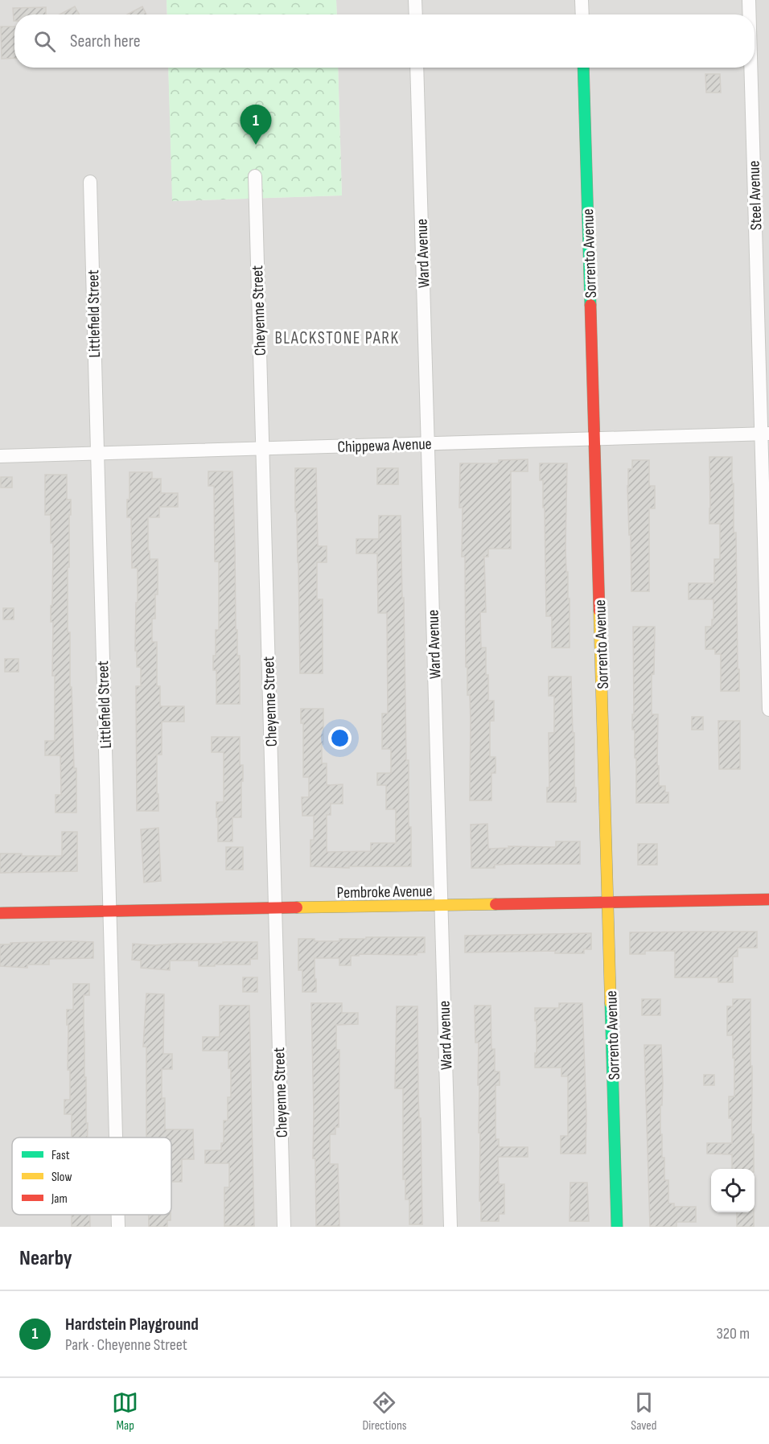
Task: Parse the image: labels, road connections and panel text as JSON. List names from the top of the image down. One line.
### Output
{"streets":{"street":["Steel Avenue","Ward Avenue","Sorrento Avenue","Cheyenne Street","Littlefield Street","Chippewa Avenue","Pembroke Avenue"]},"crossings":[["Steel Avenue","Chippewa Avenue"],["Ward Avenue","Chippewa Avenue"],["Ward Avenue","Pembroke Avenue"],["Sorrento Avenue","Chippewa Avenue"],["Sorrento Avenue","Pembroke Avenue"],["Cheyenne Street","Chippewa Avenue"],["Cheyenne Street","Pembroke Avenue"],["Littlefield Street","Chippewa Avenue"],["Littlefield Street","Pembroke Avenue"]],"districts":["BLACKSTONE PARK"],"legend":["Fast","Slow","Jam"],"page":{"search":"Search here","pins":"1","heading":"Nearby","list":[{"mark":"1","name":"Hardstein Playground","note":"Park · Cheyenne Street","value":"320 m"}],"nav":["Map","Directions","Saved"]}}
